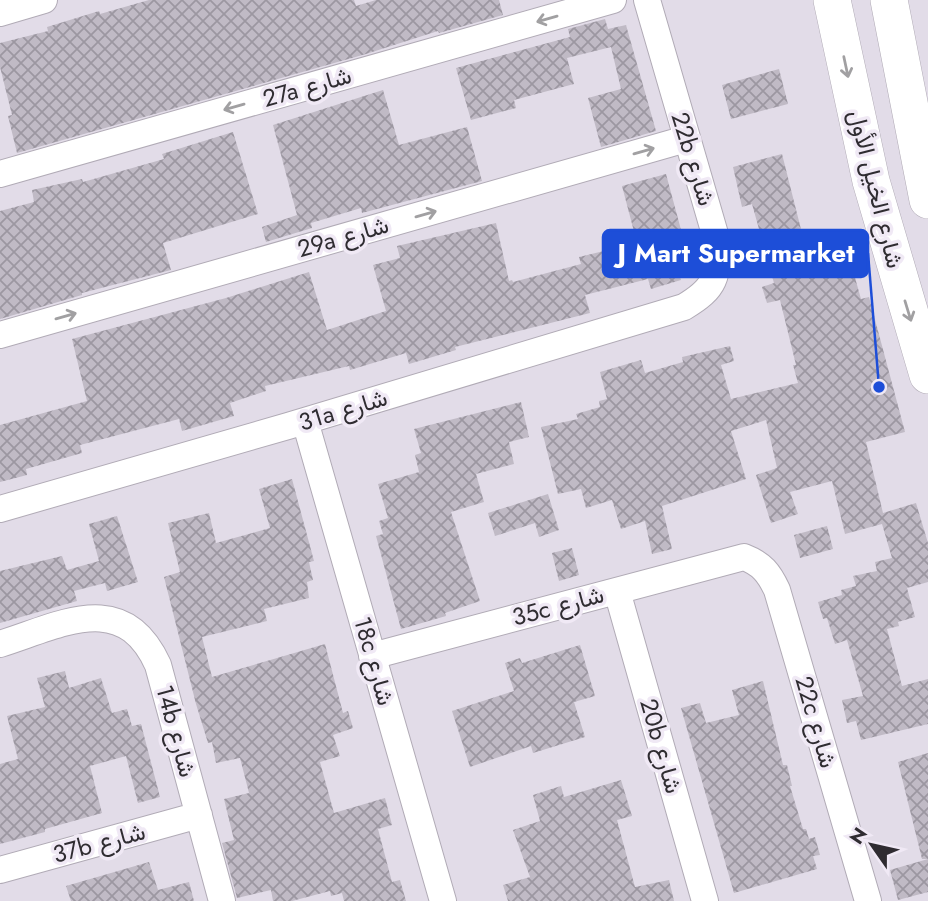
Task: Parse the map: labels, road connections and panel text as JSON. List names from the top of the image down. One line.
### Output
{"streets":{"main road":["شارع الخيل الأول"],"street":["27a شارع","22b شارع","29a شارع","31a شارع","35c شارع","18c شارع","22c شارع","14b شارع","20b شارع","37b شارع"]},"crossings":[["22b شارع","29a شارع"],["22b شارع","31a شارع"],["31a شارع","18c شارع"],["35c شارع","18c شارع"],["35c شارع","22c شارع"],["35c شارع","20b شارع"],["14b شارع","37b شارع"]],"one_way":["27a شارع","29a شارع"],"places":["J Mart Supermarket"],"north":"top left"}
